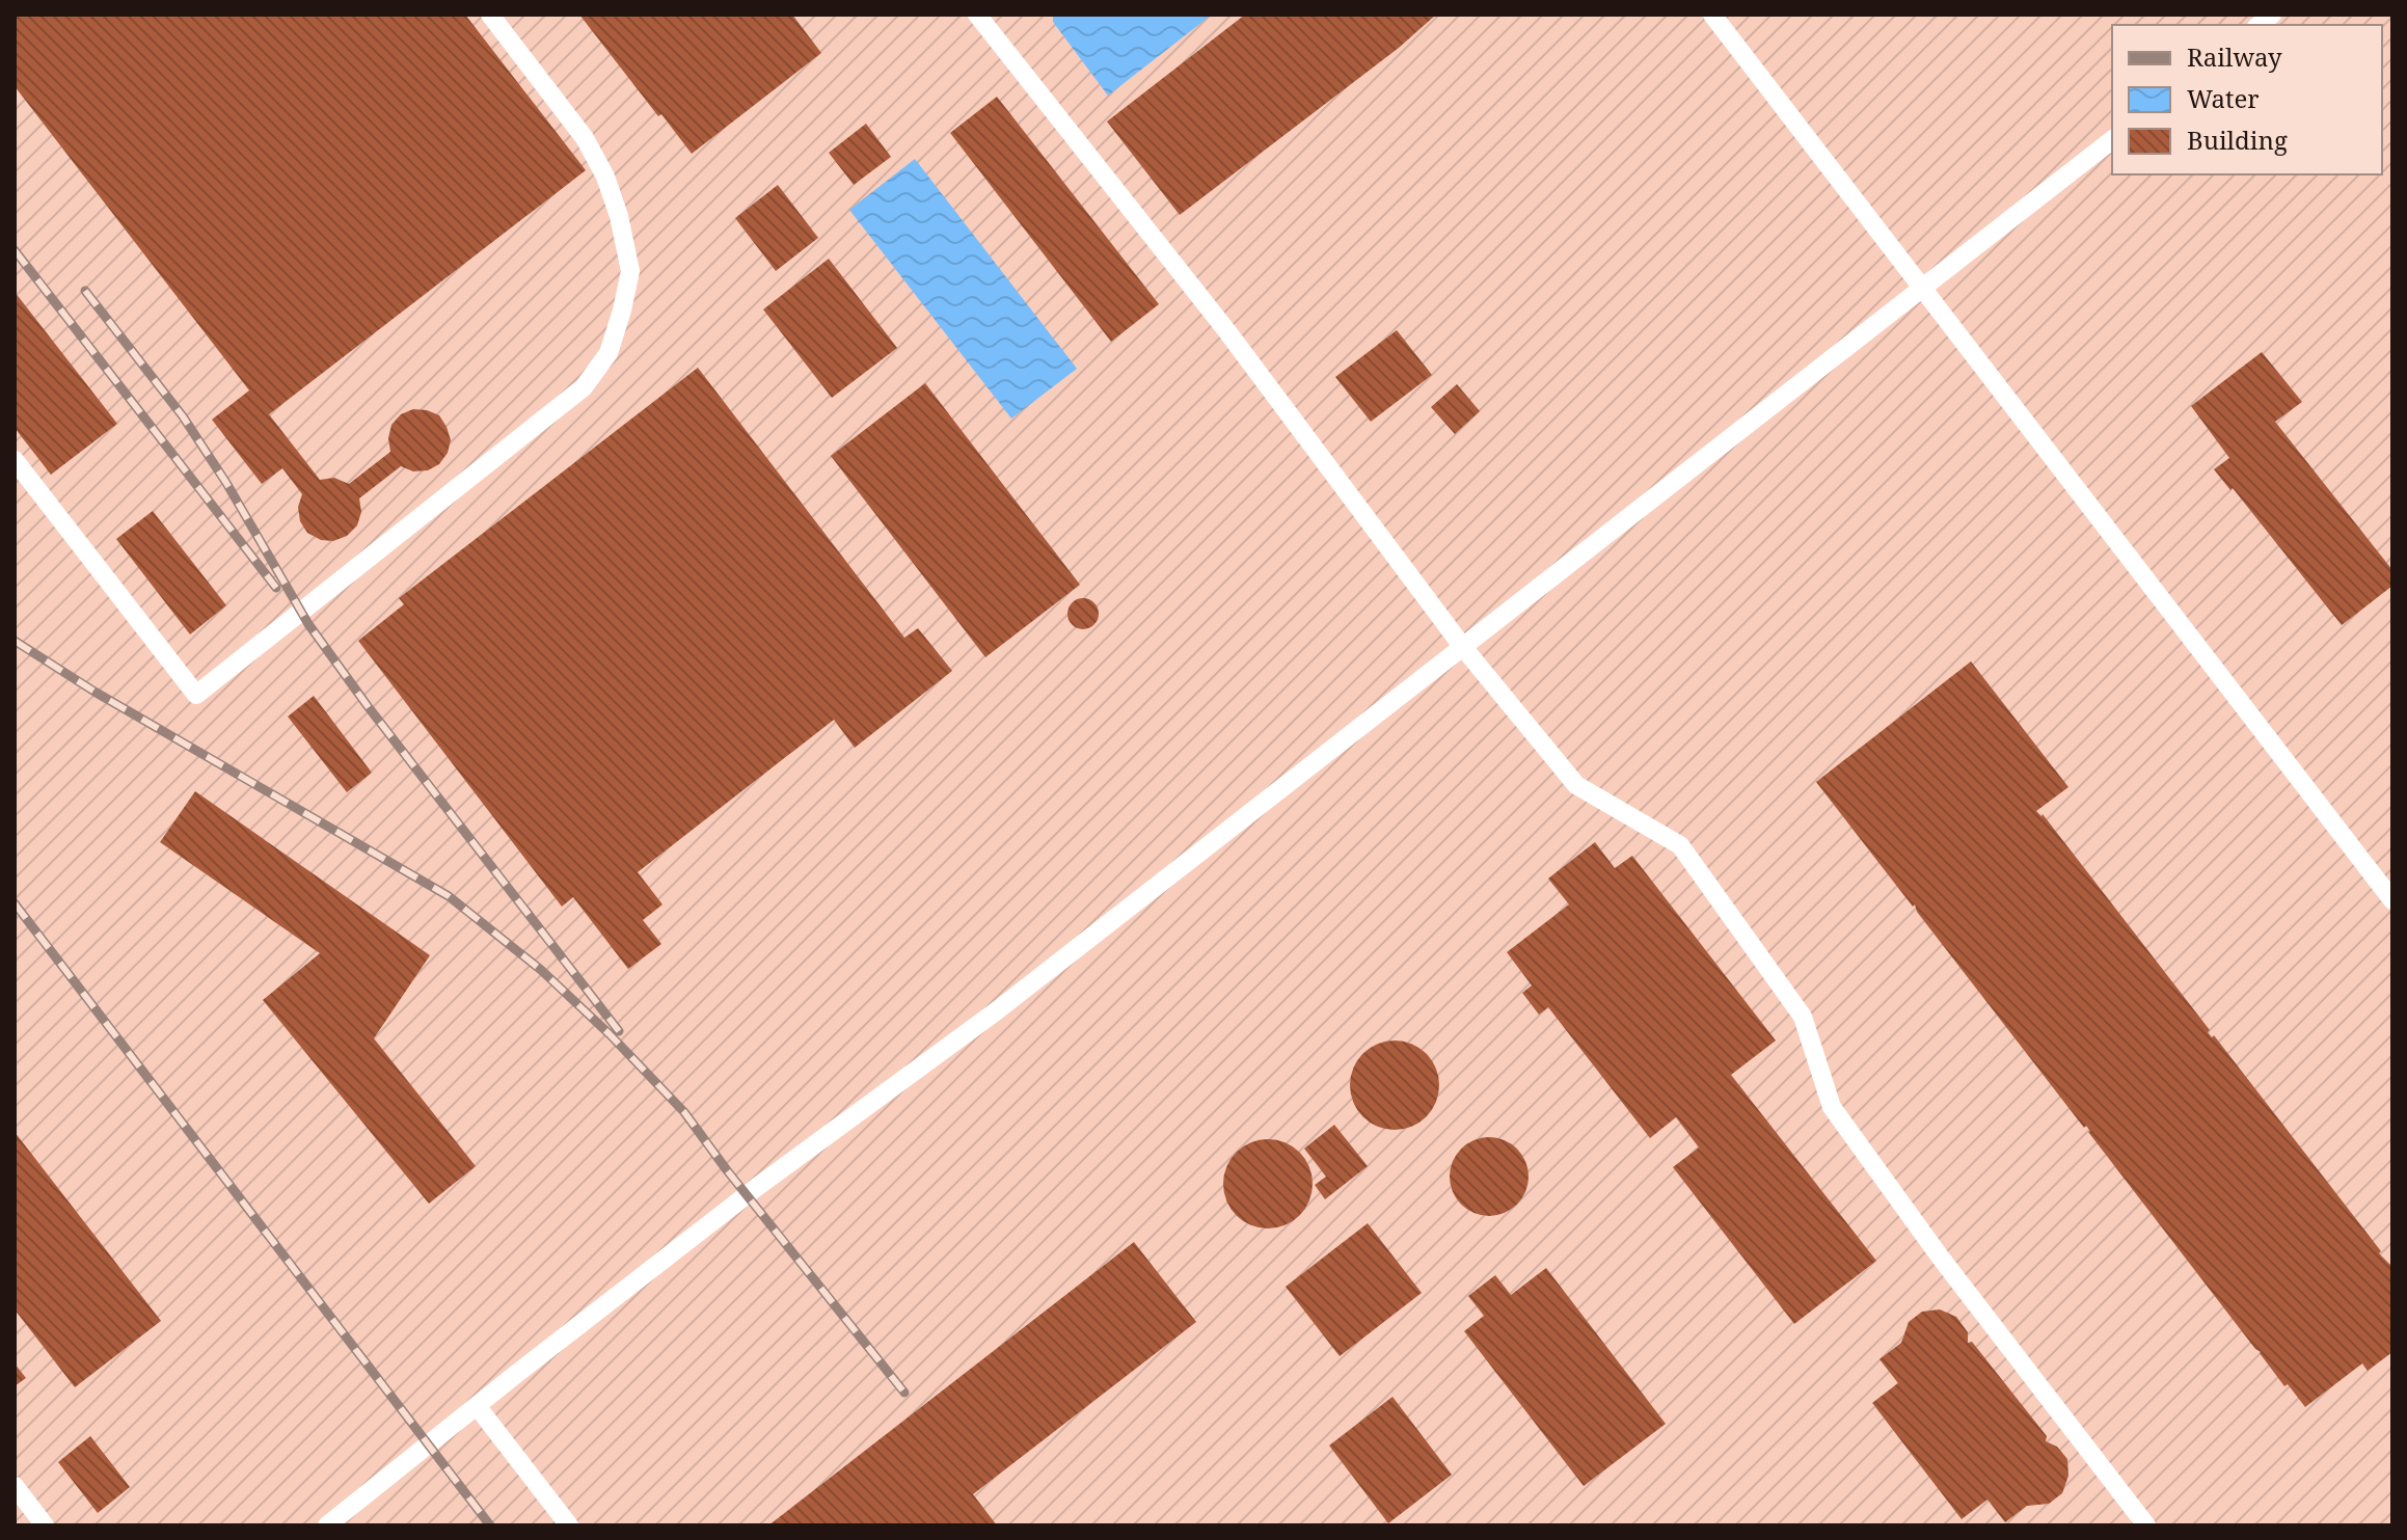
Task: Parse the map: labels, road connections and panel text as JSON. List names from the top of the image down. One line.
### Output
{"legend":["Railway","Water","Building"]}
